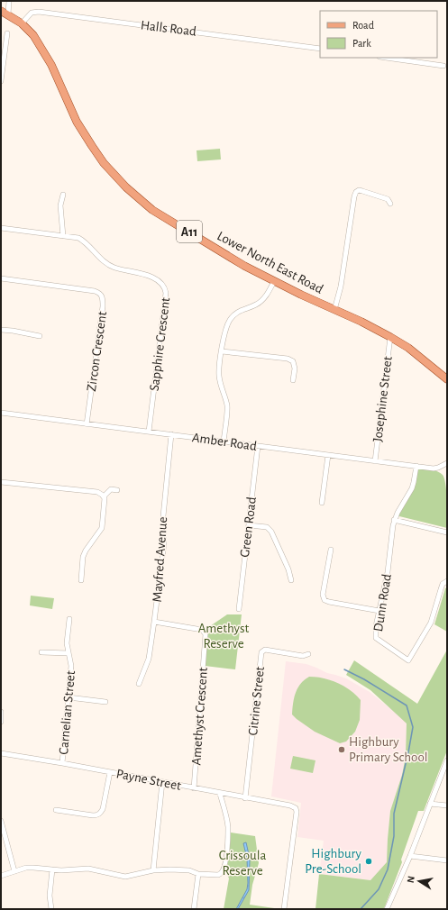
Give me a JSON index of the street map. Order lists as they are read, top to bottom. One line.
{"streets":{"main road":["A11","Lower North East Road"],"street":["Halls Road","Sapphire Crescent","Zircon Crescent","Josephine Street","Amber Road","Green Road","Mayfred Avenue","Dunn Road","Citrine Street","Carnelian Street","Amethyst Crescent","Payne Street"]},"crossings":[["Halls Road","Lower North East Road"],["Lower North East Road","Josephine Street"],["Sapphire Crescent","Amber Road"],["Zircon Crescent","Amber Road"],["Josephine Street","Amber Road"],["Amber Road","Green Road"],["Amber Road","Mayfred Avenue"],["Amber Road","Dunn Road"],["Mayfred Avenue","Amethyst Crescent"],["Citrine Street","Payne Street"],["Carnelian Street","Payne Street"],["Amethyst Crescent","Payne Street"]],"parks":["Amethyst Reserve","Crissoula Reserve"],"places":["Highbury Primary School","Highbury Pre-School"],"legend":["Road","Park"],"north":"left"}
